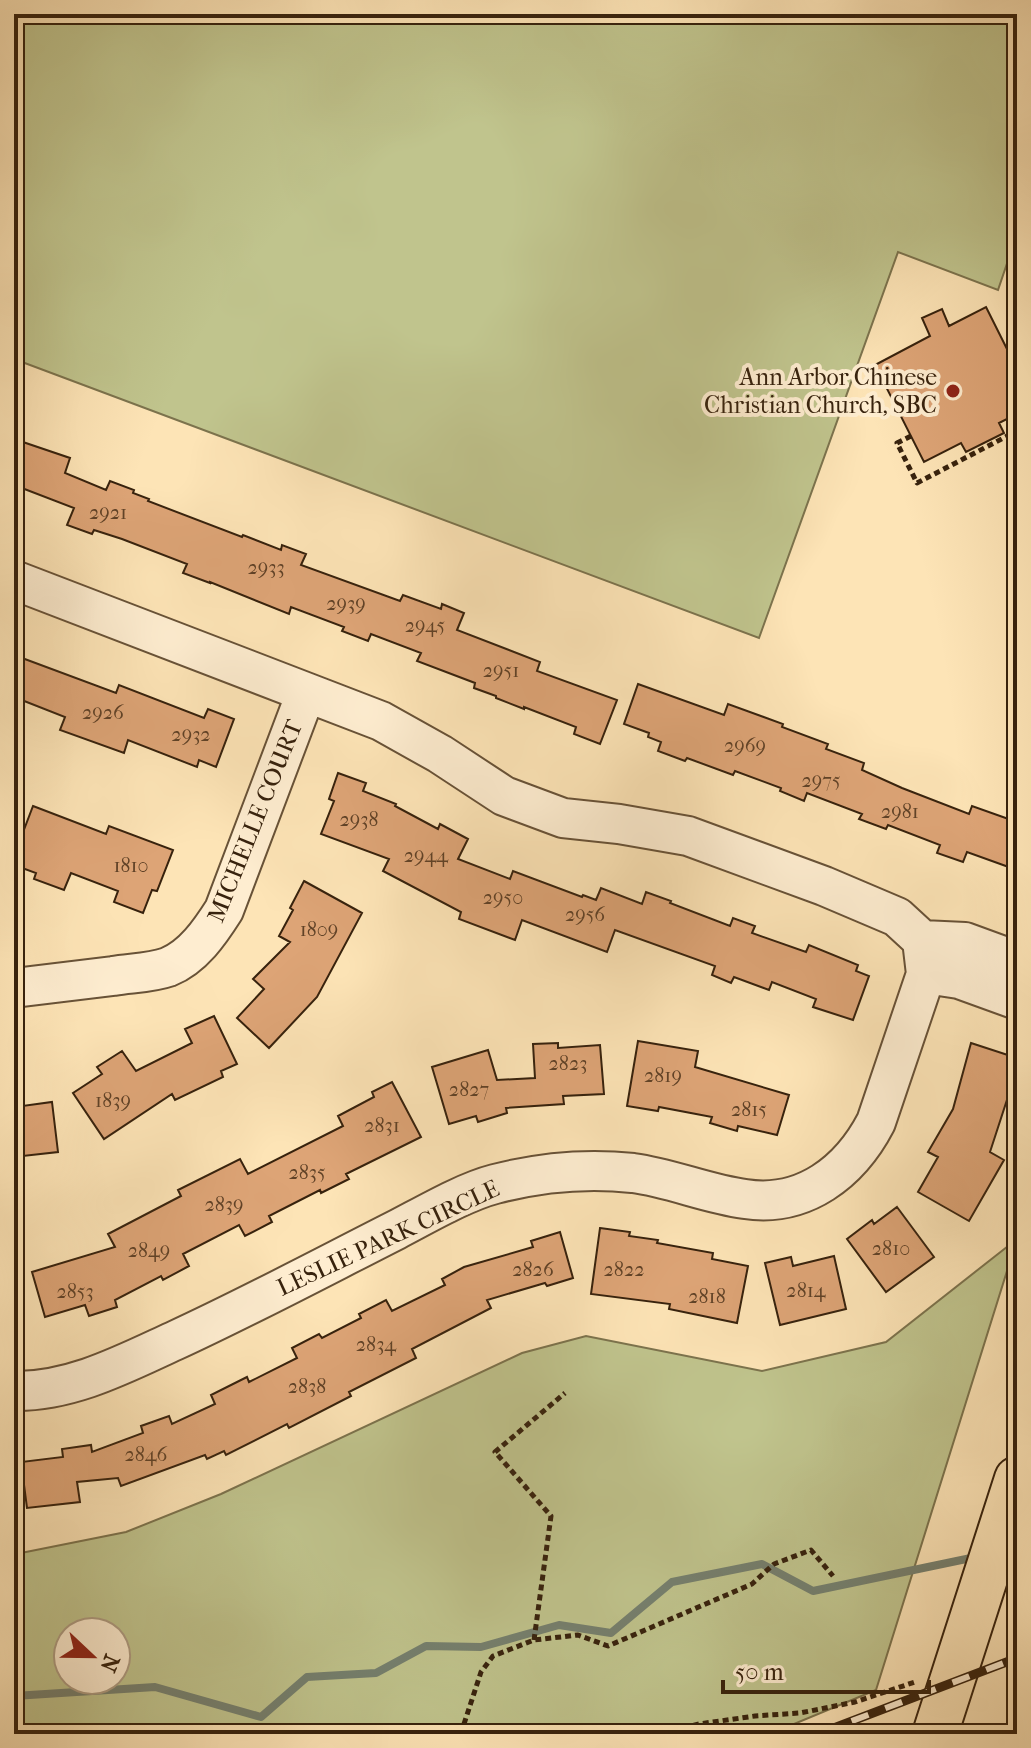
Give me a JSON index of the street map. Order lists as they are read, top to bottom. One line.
{"streets":{"street":["MICHELLE COURT","LESLIE PARK CIRCLE"]},"places":["Ann Arbor Chinese Christian Church, SBC"],"house_numbers":["2921","2933","2939","2945","2951","2926","2932","2969","2975","2981","2938","2944","1810","2950","2956","1809","2823","2819","2827","1839","2815","2831","2835","2839","2810","2849","2826","2822","2814","2853","2818","2834","2838","2846"],"scale_bar":"50 m","north":"right"}
